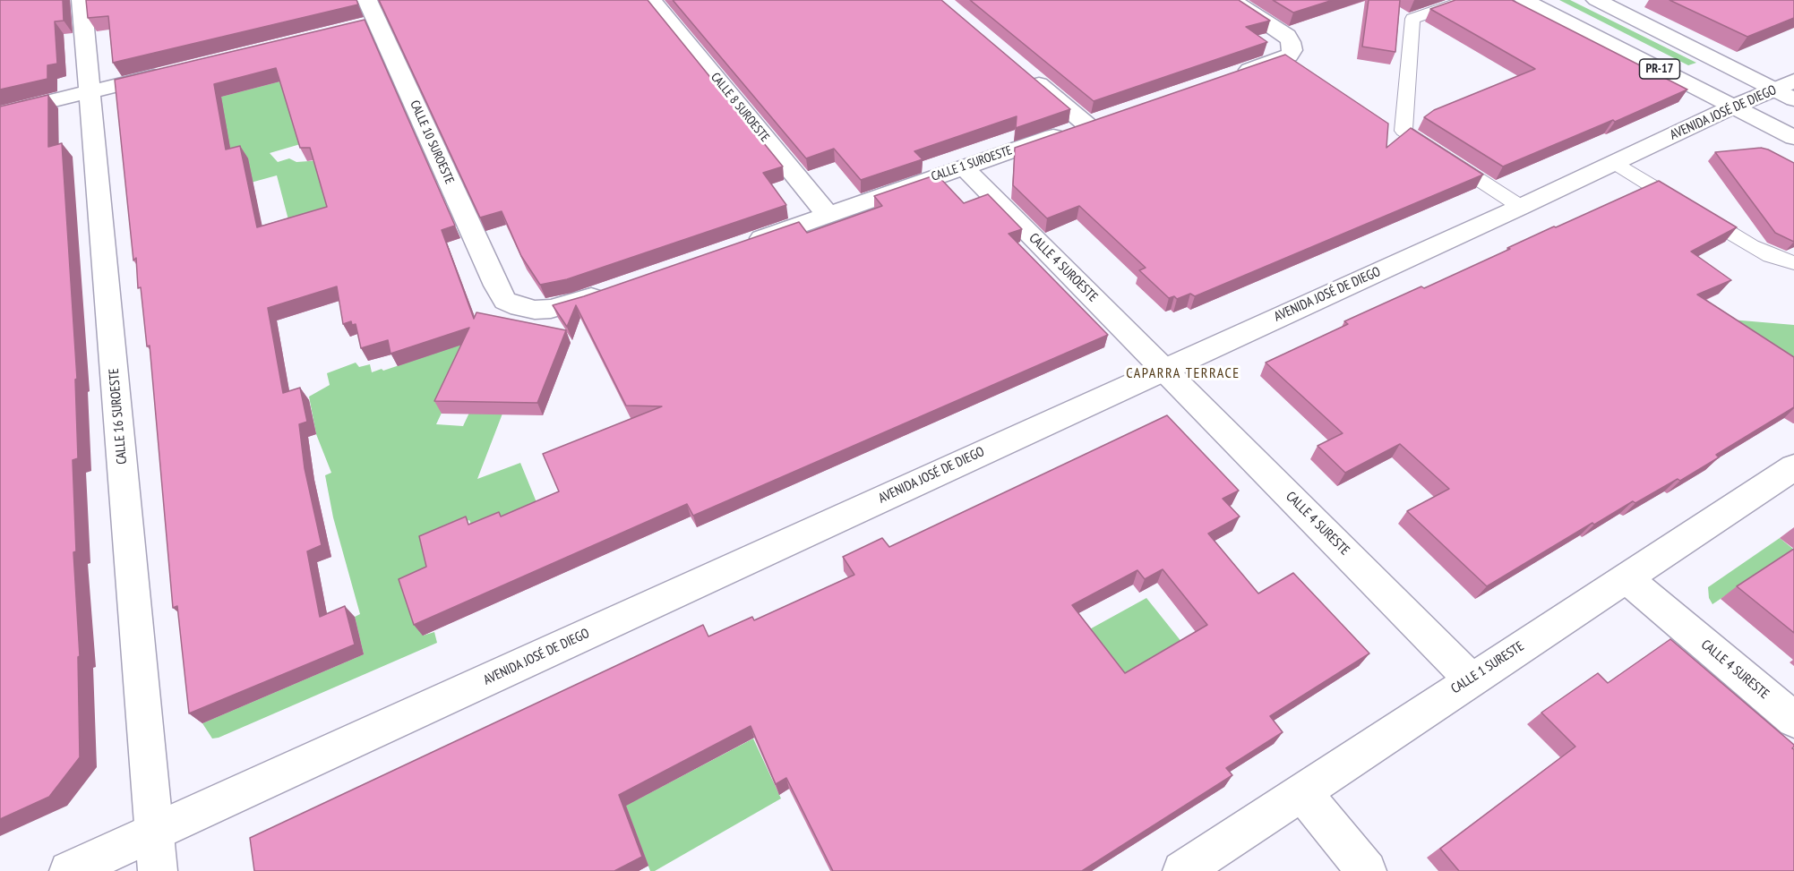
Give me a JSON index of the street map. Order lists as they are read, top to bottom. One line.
{"streets":{"street":["PR-17","CALLE 8 SUROESTE","AVENIDA JOSÉ DE DIEGO","CALLE 10 SUROESTE","CALLE 1 SUROESTE","CALLE 4 SUROESTE","CALLE 16 SUROESTE","CALLE 4 SURESTE","CALLE 1 SURESTE"]},"crossings":[["PR-17","AVENIDA JOSÉ DE DIEGO"],["CALLE 8 SUROESTE","CALLE 1 SUROESTE"],["AVENIDA JOSÉ DE DIEGO","CALLE 4 SUROESTE"],["AVENIDA JOSÉ DE DIEGO","CALLE 16 SUROESTE"],["AVENIDA JOSÉ DE DIEGO","CALLE 4 SURESTE"],["CALLE 1 SUROESTE","CALLE 4 SUROESTE"],["CALLE 4 SUROESTE","CALLE 4 SURESTE"],["CALLE 4 SURESTE","CALLE 1 SURESTE"]],"districts":["CAPARRA TERRACE"]}
